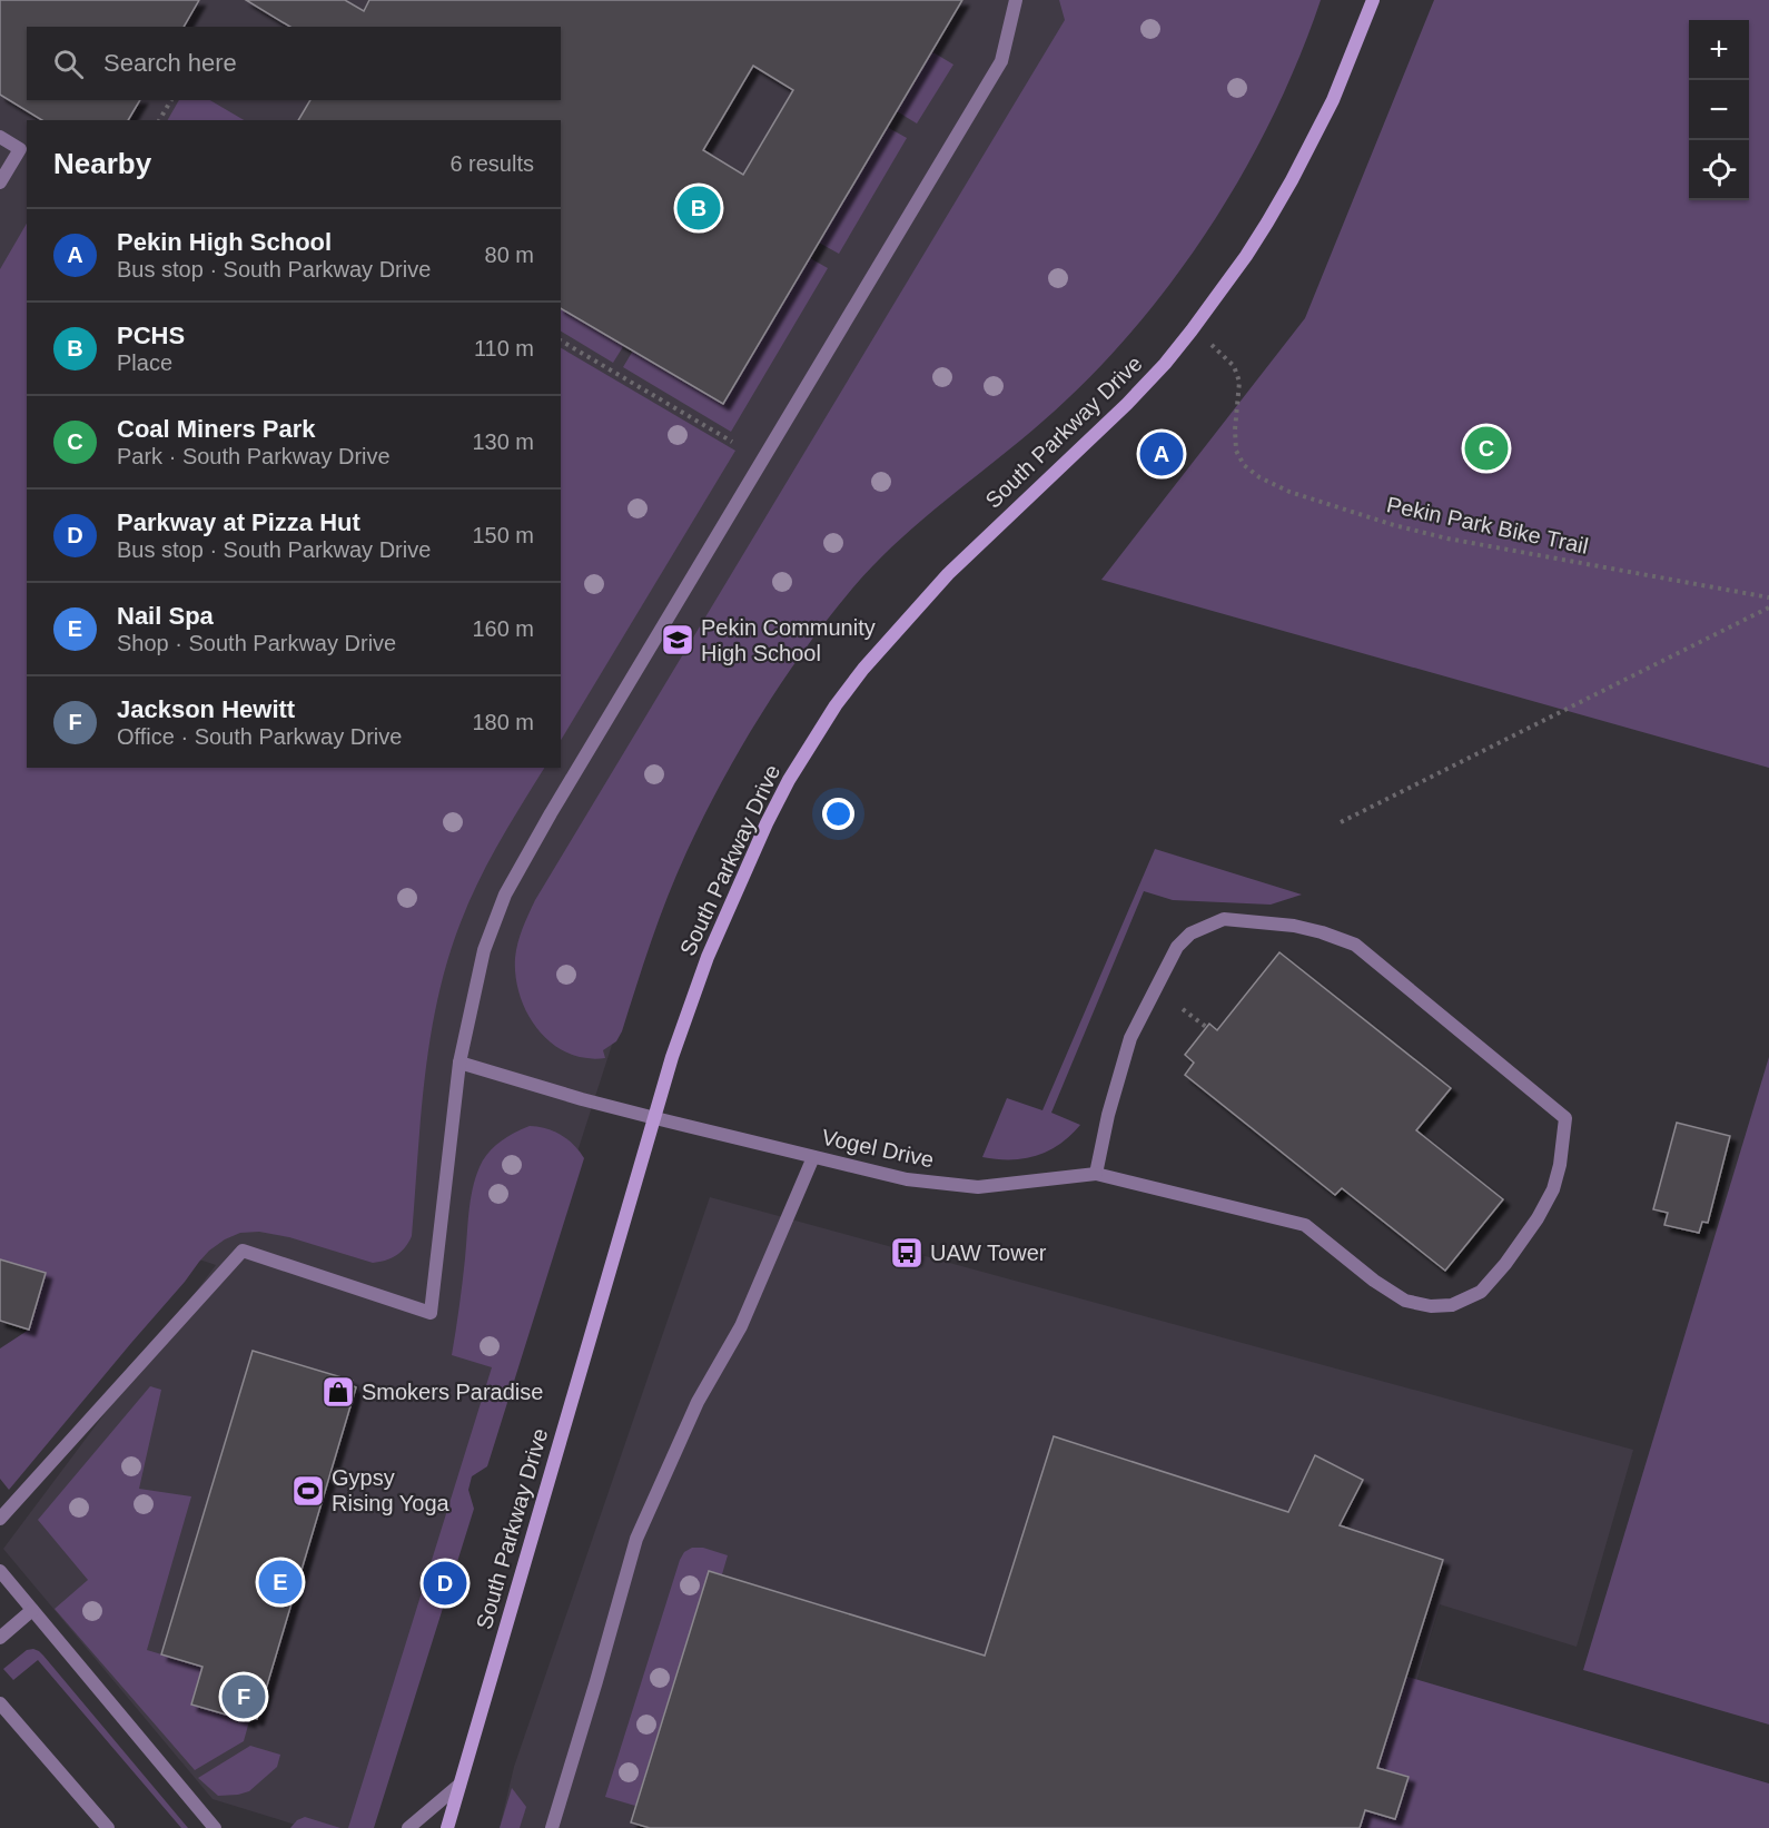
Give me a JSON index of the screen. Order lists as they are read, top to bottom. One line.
{"streets":{"main road":["South Parkway Drive"],"street":["Vogel Drive"],"path":["Pekin Park Bike Trail"]},"crossings":[["South Parkway Drive","Pekin Park Bike Trail"],["South Parkway Drive","Vogel Drive"]],"places":{"school or university":["Pekin Community High School"],"bus stop":["UAW Tower"],"shop":["Smokers Paradise"],"sports":["Gypsy Rising Yoga"]},"page":{"map_buttons":["+","−"],"search":"Search here","heading":["Nearby","6 results"],"pins":["B","C","A","E","D","F"],"list":[{"mark":"A","name":"Pekin High School","note":"Bus stop · South Parkway Drive","value":"80 m"},{"mark":"B","name":"PCHS","note":"Place","value":"110 m"},{"mark":"C","name":"Coal Miners Park","note":"Park · South Parkway Drive","value":"130 m"},{"mark":"D","name":"Parkway at Pizza Hut","note":"Bus stop · South Parkway Drive","value":"150 m"},{"mark":"E","name":"Nail Spa","note":"Shop · South Parkway Drive","value":"160 m"},{"mark":"F","name":"Jackson Hewitt","note":"Office · South Parkway Drive","value":"180 m"}]}}
